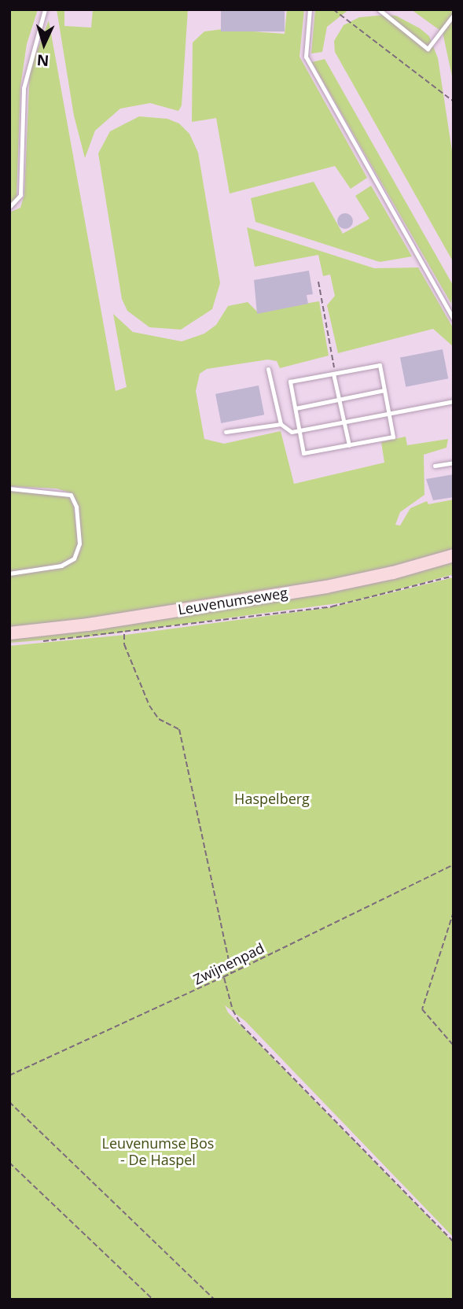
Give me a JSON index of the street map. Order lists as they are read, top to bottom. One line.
{"streets":{"main road":["Leuvenumseweg"],"path":["Zwijnenpad"]},"parks":["Haspelberg","Leuvenumse Bos - De Haspel"],"north":"bottom"}
